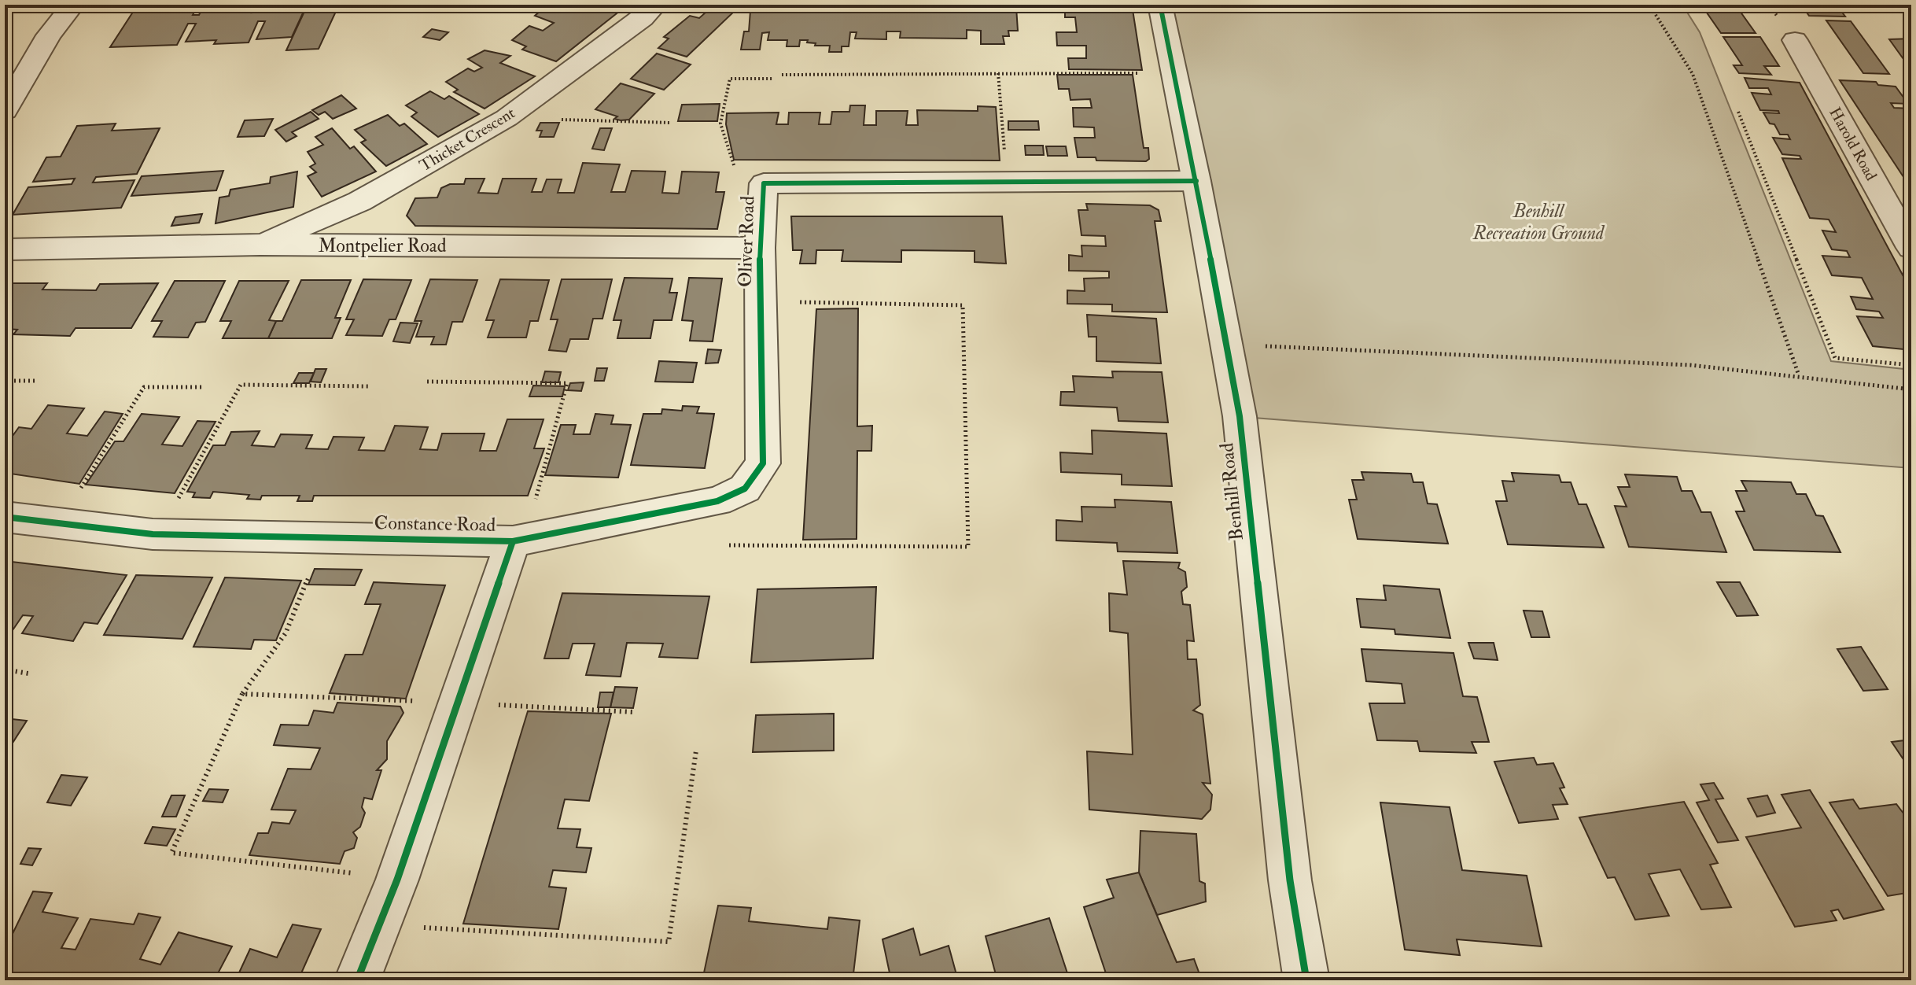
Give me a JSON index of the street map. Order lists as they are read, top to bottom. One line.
{"streets":{"street":["Thicket Crescent","Harold Road","Oliver Road","Montpelier Road","Benhill Road","Constance Road"]},"crossings":[["Thicket Crescent","Montpelier Road"],["Oliver Road","Montpelier Road"],["Oliver Road","Benhill Road"],["Oliver Road","Constance Road"]],"parks":["Benhill Recreation Ground"]}
